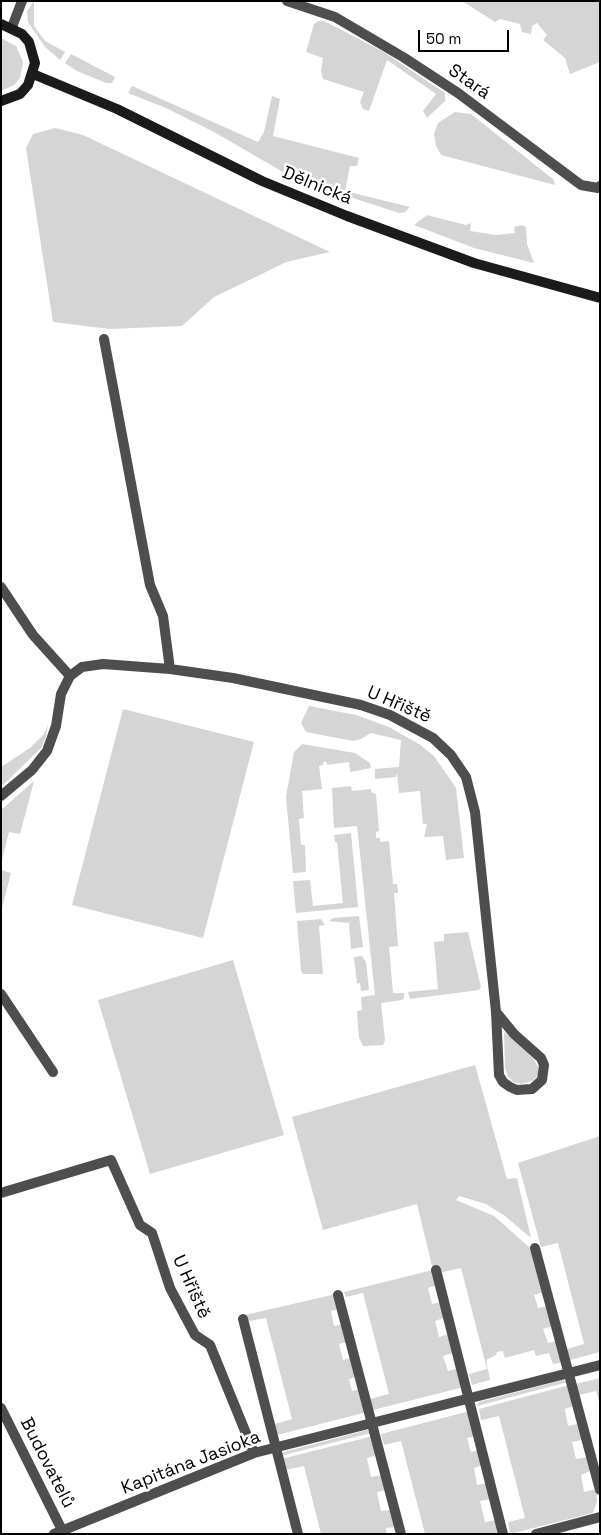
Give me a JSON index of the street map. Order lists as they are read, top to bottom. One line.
{"streets":{"main road":["Dělnická"],"street":["Stará","U Hřiště","Budovatelů","Kapitána Jasioka"]},"crossings":[["U Hřiště","Kapitána Jasioka"],["Budovatelů","Kapitána Jasioka"]],"scale_bar":"50 m"}
